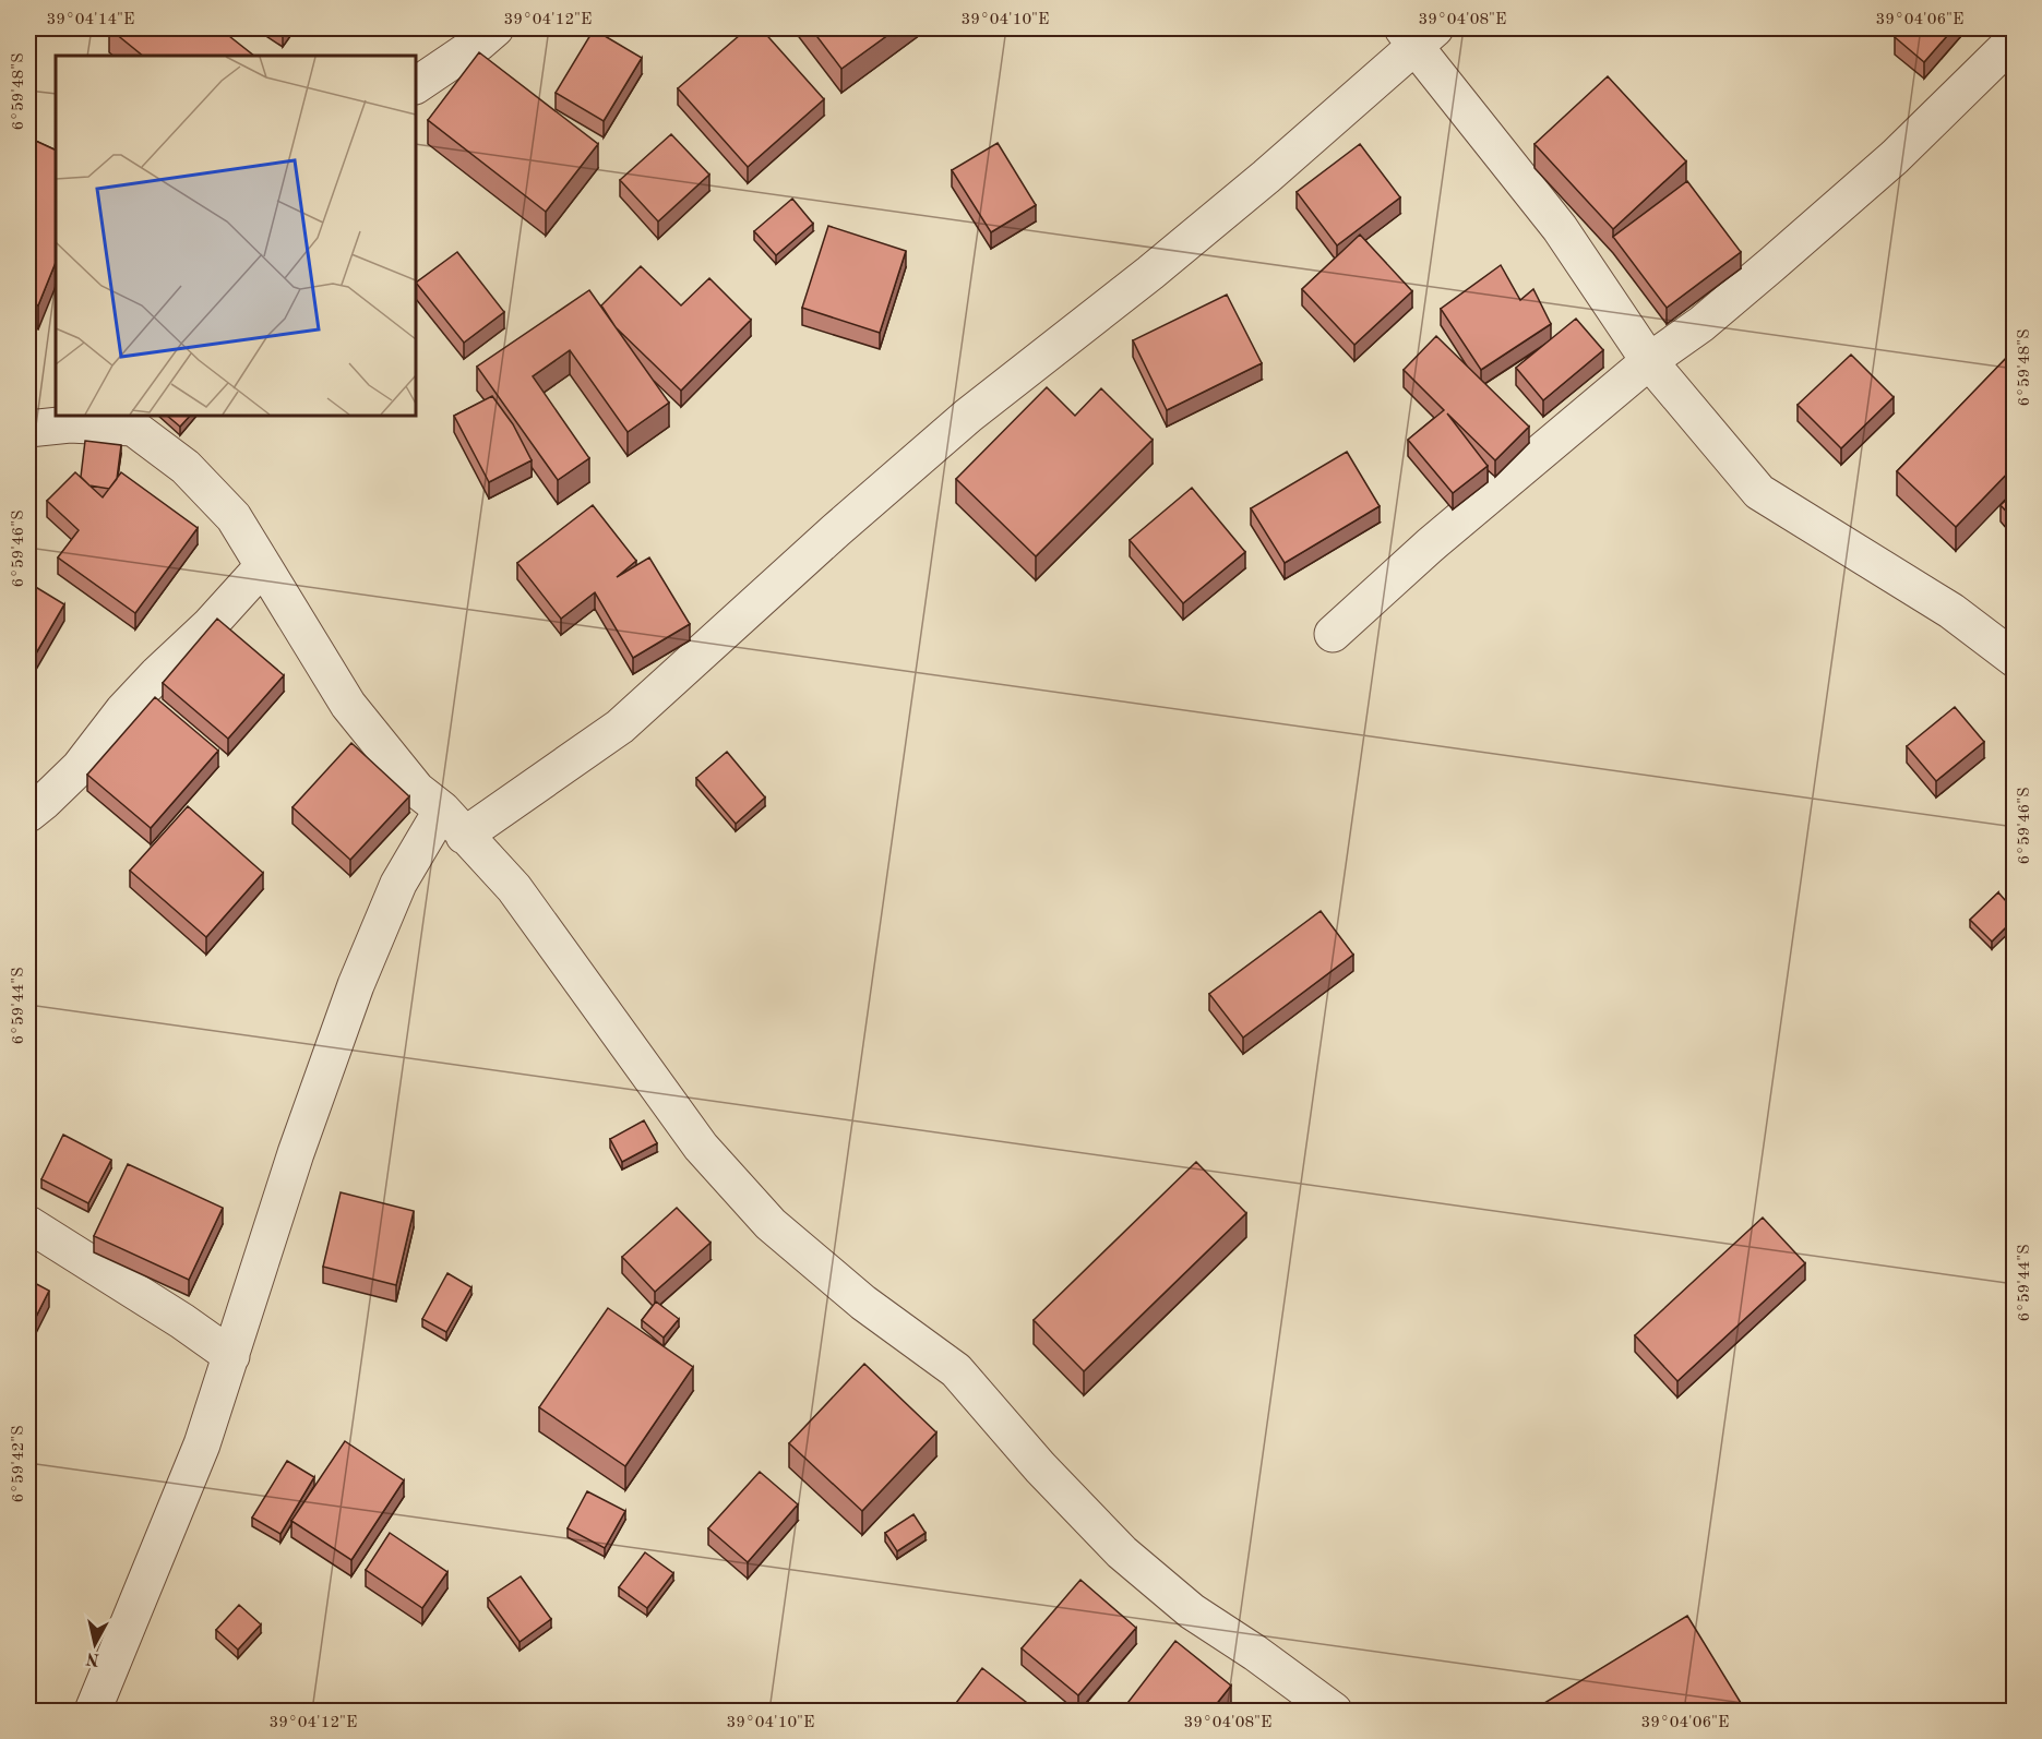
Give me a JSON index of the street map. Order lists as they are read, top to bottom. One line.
{"north":"bottom","coordinates":["39°04'14\"E","39°04'12\"E","39°04'10\"E","39°04'08\"E","39°04'06\"E","6°59'48\"S","6°59'46\"S","6°59'44\"S","6°59'42\"S"]}
